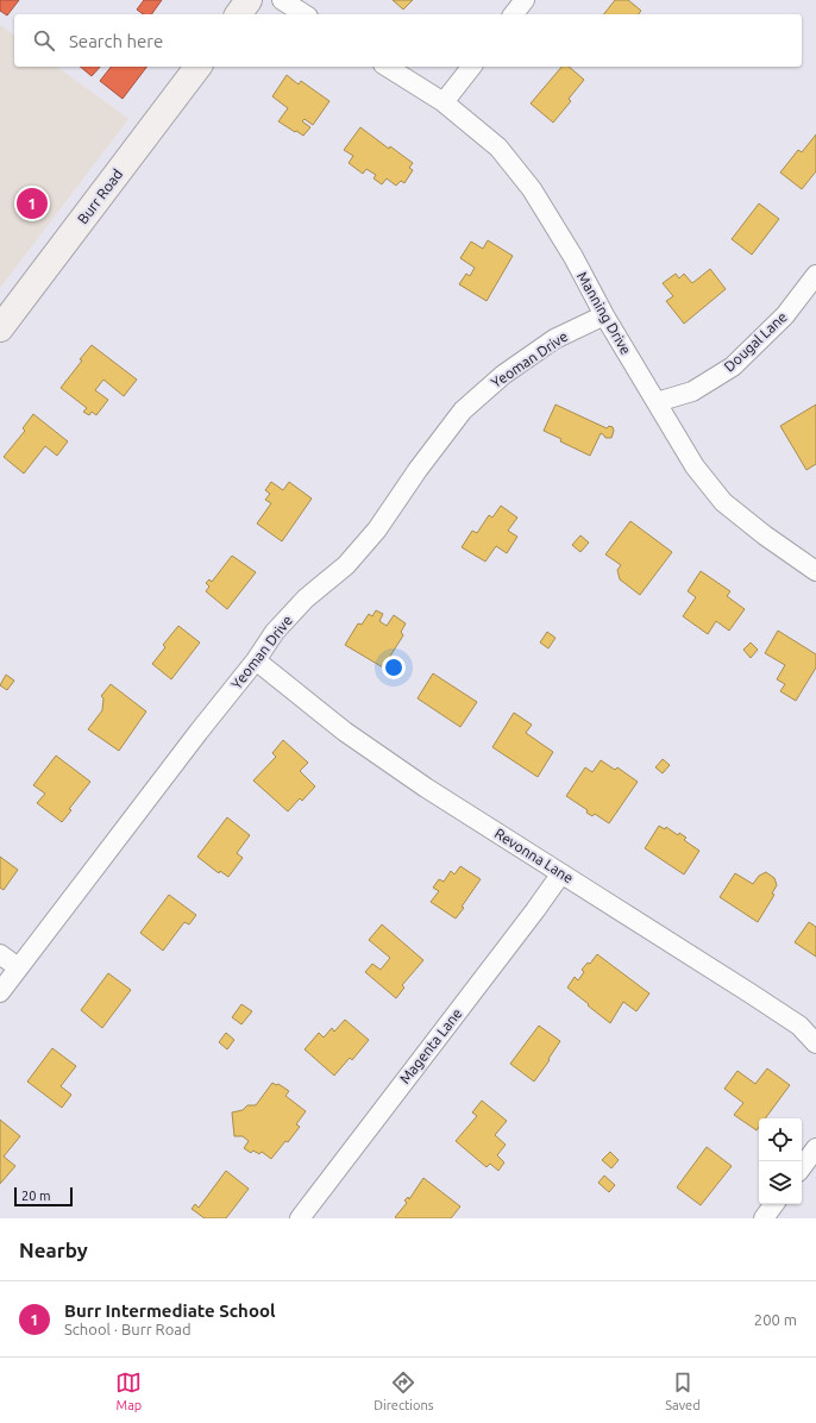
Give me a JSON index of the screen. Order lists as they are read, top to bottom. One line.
{"streets":{"street":["Burr Road","Manning Drive","Dougal Lane","Yeoman Drive","Revonna Lane","Magenta Lane"]},"crossings":[["Manning Drive","Dougal Lane"],["Manning Drive","Yeoman Drive"],["Yeoman Drive","Revonna Lane"],["Revonna Lane","Magenta Lane"]],"scale_bar":"20 m","page":{"search":"Search here","pins":"1","scale":"20 m","heading":"Nearby","list":[{"mark":"1","name":"Burr Intermediate School","note":"School · Burr Road","value":"200 m"}],"nav":["Map","Directions","Saved"]}}
